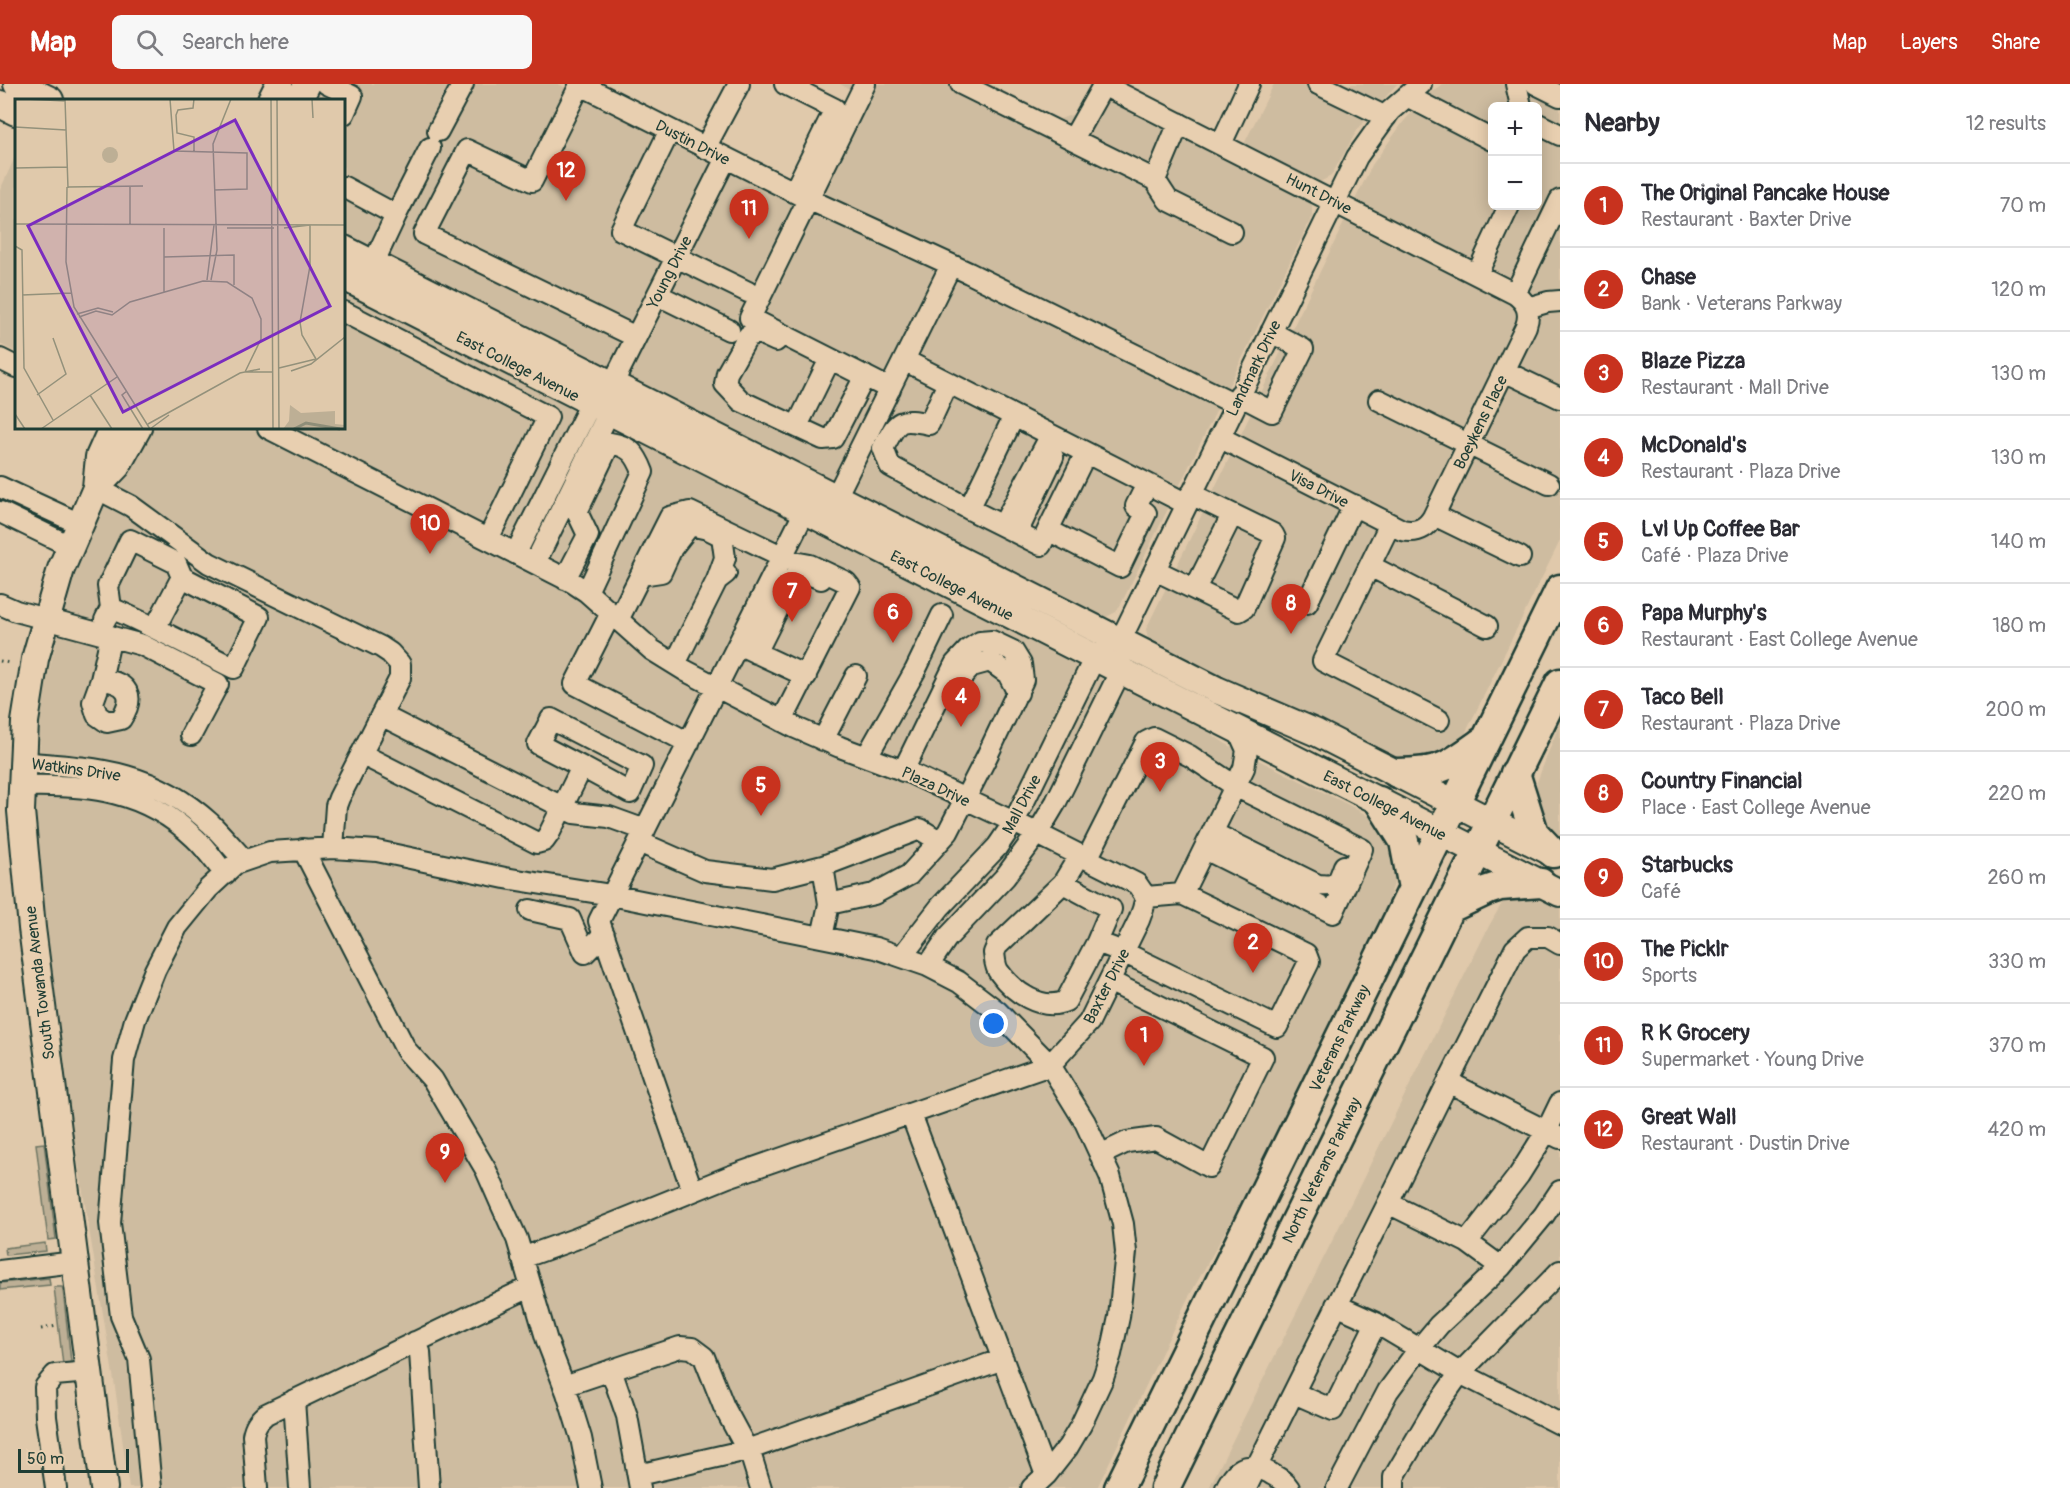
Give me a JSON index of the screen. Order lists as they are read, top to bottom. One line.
{"streets":{"highway":["Veterans Parkway","North Veterans Parkway"],"main road":["East College Avenue","South Towanda Avenue"],"street":["Dustin Drive","Hunt Drive","Young Drive","Landmark Drive","Boeykens Place","Visa Drive","Watkins Drive","Plaza Drive","Mall Drive","Baxter Drive"]},"crossings":[["Dustin Drive","Young Drive"],["Dustin Drive","Landmark Drive"],["Hunt Drive","Landmark Drive"],["Hunt Drive","Boeykens Place"],["Young Drive","East College Avenue"],["East College Avenue","Landmark Drive"],["East College Avenue","Mall Drive"],["East College Avenue","Veterans Parkway"],["East College Avenue","North Veterans Parkway"],["Landmark Drive","Visa Drive"],["Landmark Drive","Mall Drive"],["Boeykens Place","Visa Drive"],["Watkins Drive","South Towanda Avenue"],["Plaza Drive","Mall Drive"],["Plaza Drive","Baxter Drive"]],"scale_bar":"50 m","page":{"header":"Map","search":"Search here","nav":["Map","Layers","Share"],"heading":["Nearby","12 results"],"map_buttons":["+","−"],"pins":["12","11","10","7","8","6","4","3","5","2","1","9"],"list":[{"mark":"1","name":"The Original Pancake House","note":"Restaurant · Baxter Drive","value":"70 m"},{"mark":"2","name":"Chase","note":"Bank · Veterans Parkway","value":"120 m"},{"mark":"3","name":"Blaze Pizza","note":"Restaurant · Mall Drive","value":"130 m"},{"mark":"4","name":"McDonald's","note":"Restaurant · Plaza Drive","value":"130 m"},{"mark":"5","name":"Lvl Up Coffee Bar","note":"Café · Plaza Drive","value":"140 m"},{"mark":"6","name":"Papa Murphy's","note":"Restaurant · East College Avenue","value":"180 m"},{"mark":"7","name":"Taco Bell","note":"Restaurant · Plaza Drive","value":"200 m"},{"mark":"8","name":"Country Financial","note":"Place · East College Avenue","value":"220 m"},{"mark":"9","name":"Starbucks","note":"Café","value":"260 m"},{"mark":"10","name":"The Picklr","note":"Sports","value":"330 m"},{"mark":"11","name":"R K Grocery","note":"Supermarket · Young Drive","value":"370 m"},{"mark":"12","name":"Great Wall","note":"Restaurant · Dustin Drive","value":"420 m"}],"scale":"50 m"}}
